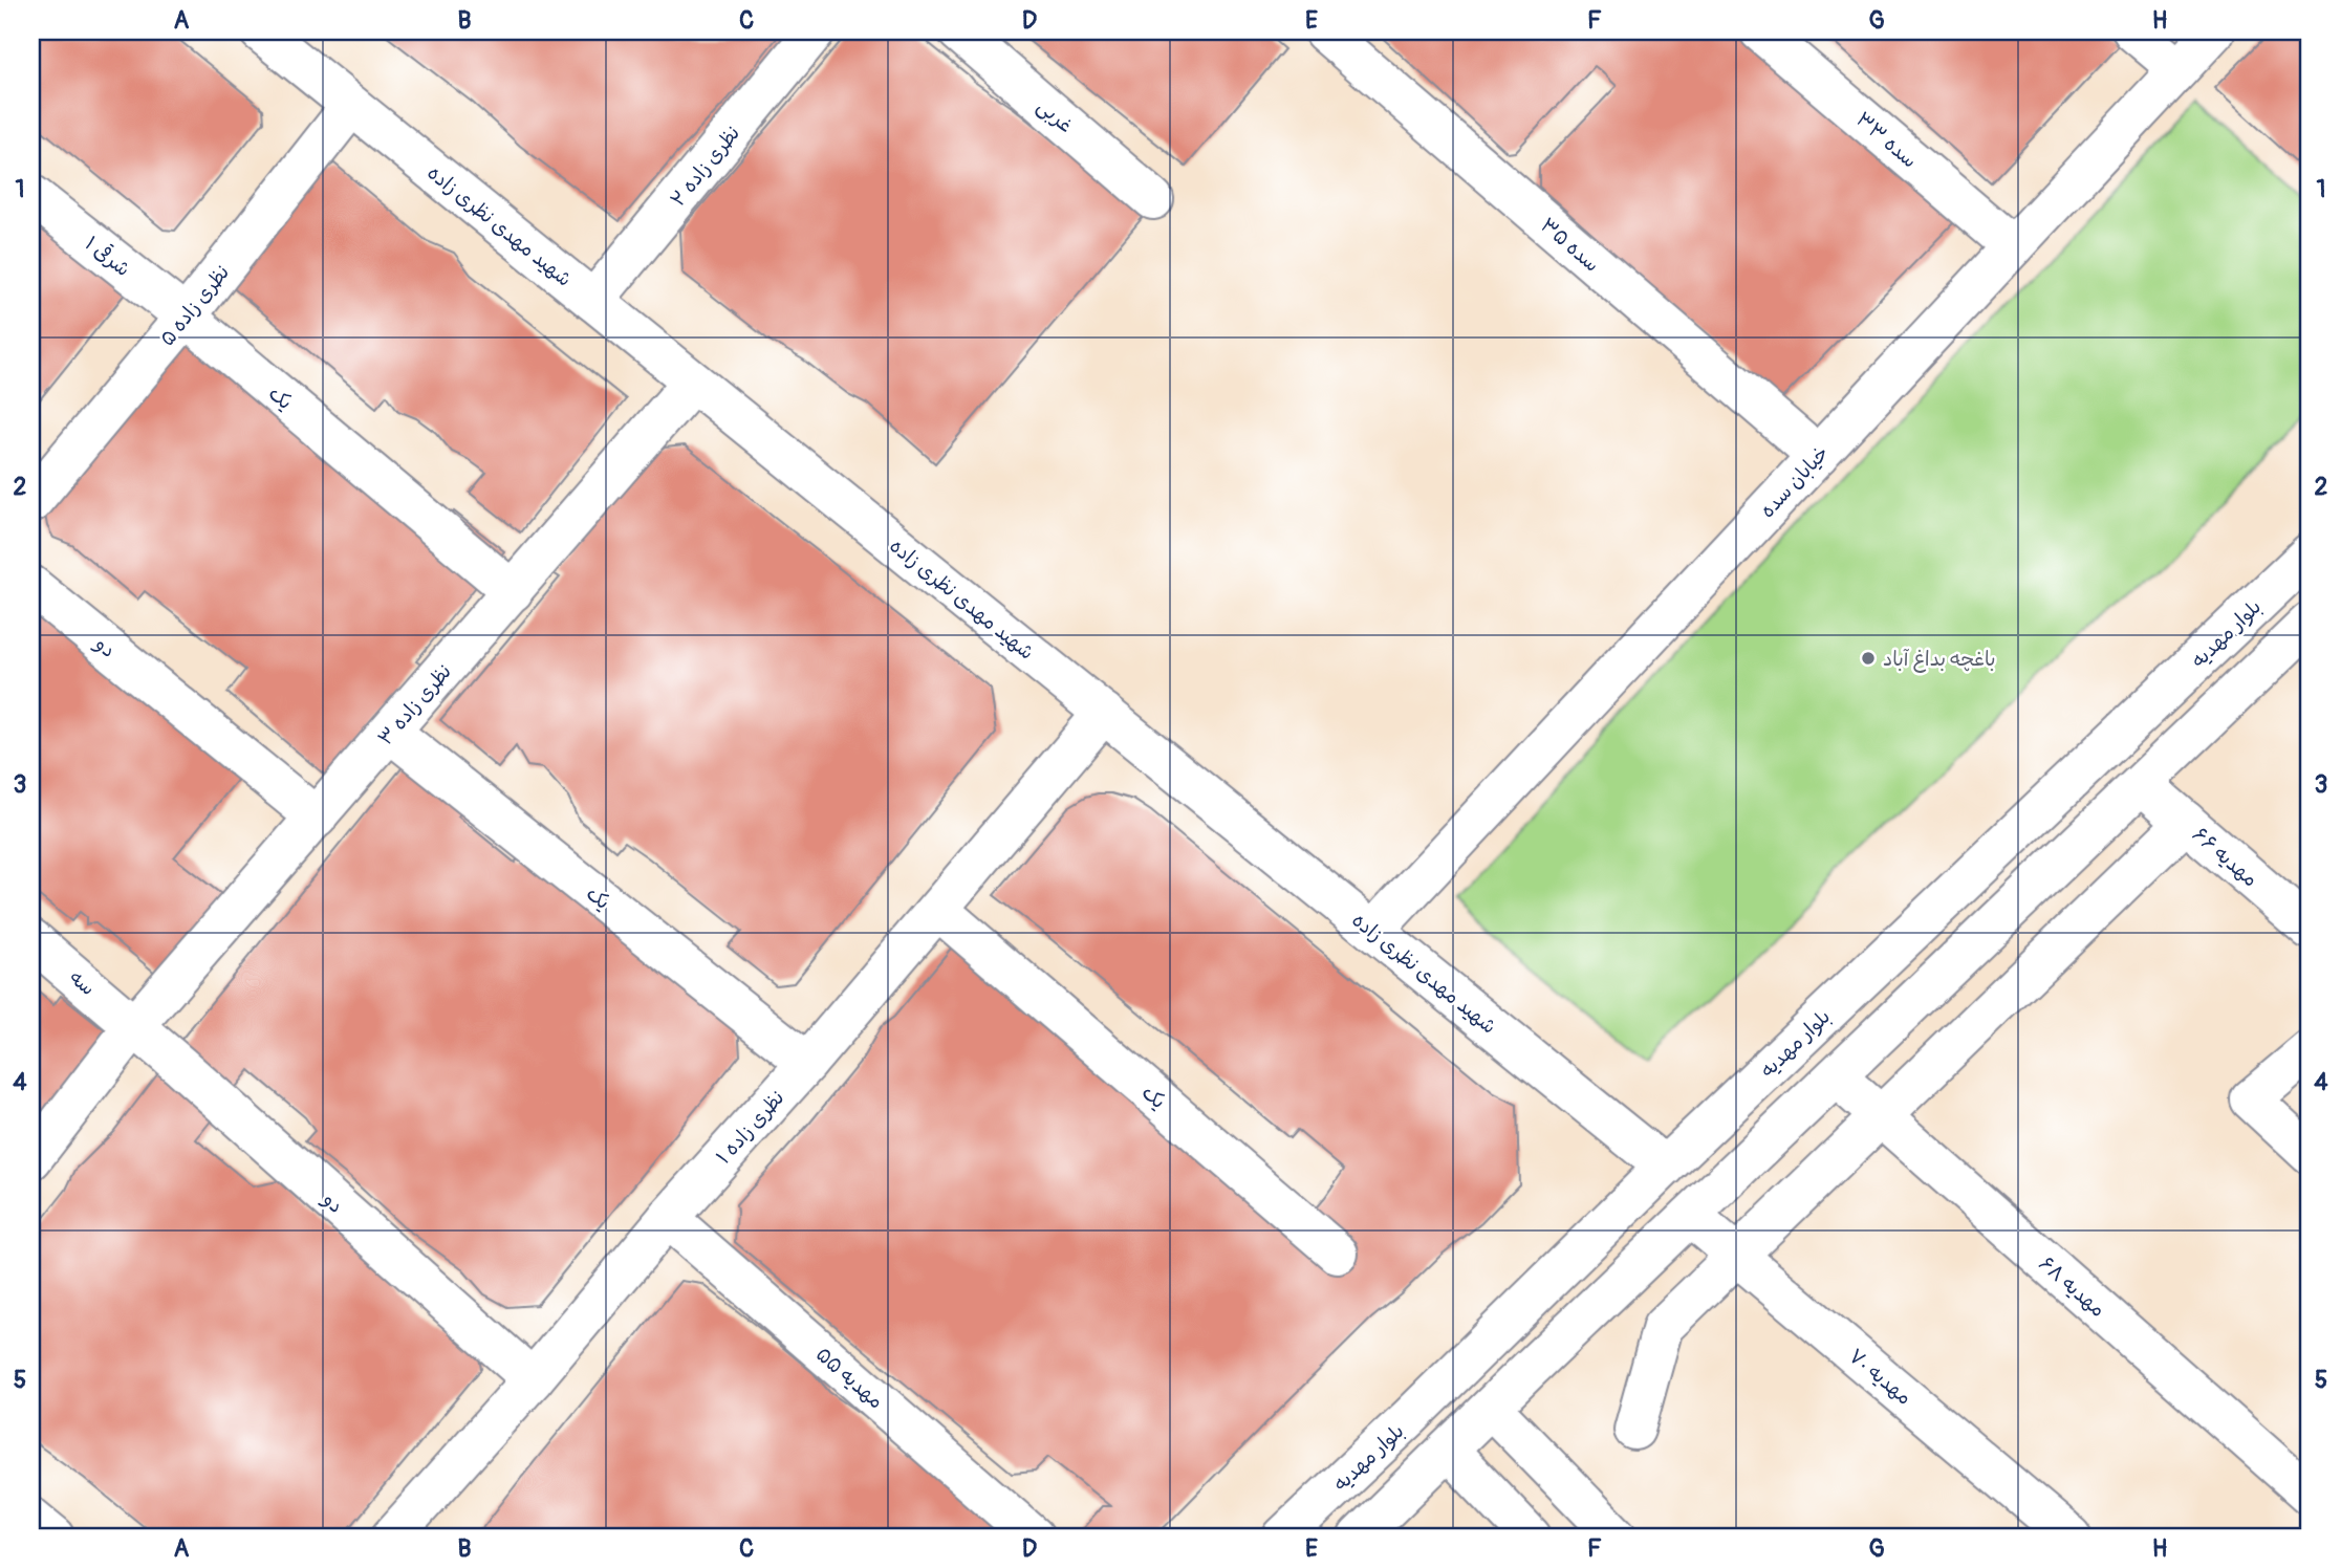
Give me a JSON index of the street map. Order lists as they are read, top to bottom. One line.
{"streets":{"street":["غربی","سده ۳۳","نظری زاده ۲","شهید مهدی نظری زاده","سده ۳۵","۱ شرقی","نظری زاده ۵","یک","خیابان سده","بلوار مهدیه","دو","نظری زاده ۳","مهدیه ۶۶","سه","نظری زاده ۱","مهدیه ۶۸","مهدیه ۷۰","مهدیه ۵۵"]},"crossings":[["سده ۳۳","خیابان سده"],["نظری زاده ۲","شهید مهدی نظری زاده"],["شهید مهدی نظری زاده","نظری زاده ۵"],["شهید مهدی نظری زاده","خیابان سده"],["شهید مهدی نظری زاده","بلوار مهدیه"],["شهید مهدی نظری زاده","نظری زاده ۳"],["شهید مهدی نظری زاده","نظری زاده ۱"],["سده ۳۵","خیابان سده"],["۱ شرقی","نظری زاده ۵"],["۱ شرقی","یک"],["نظری زاده ۵","یک"],["یک","نظری زاده ۳"],["یک","نظری زاده ۱"],["دو","نظری زاده ۳"],["دو","سه"],["دو","نظری زاده ۱"],["نظری زاده ۳","سه"],["نظری زاده ۱","مهدیه ۵۵"]],"places":["باغچه بداغ آباد"],"grid":{"columns":["A","B","C","D","E","F","G","H"],"rows":["1","2","3","4","5"]}}
